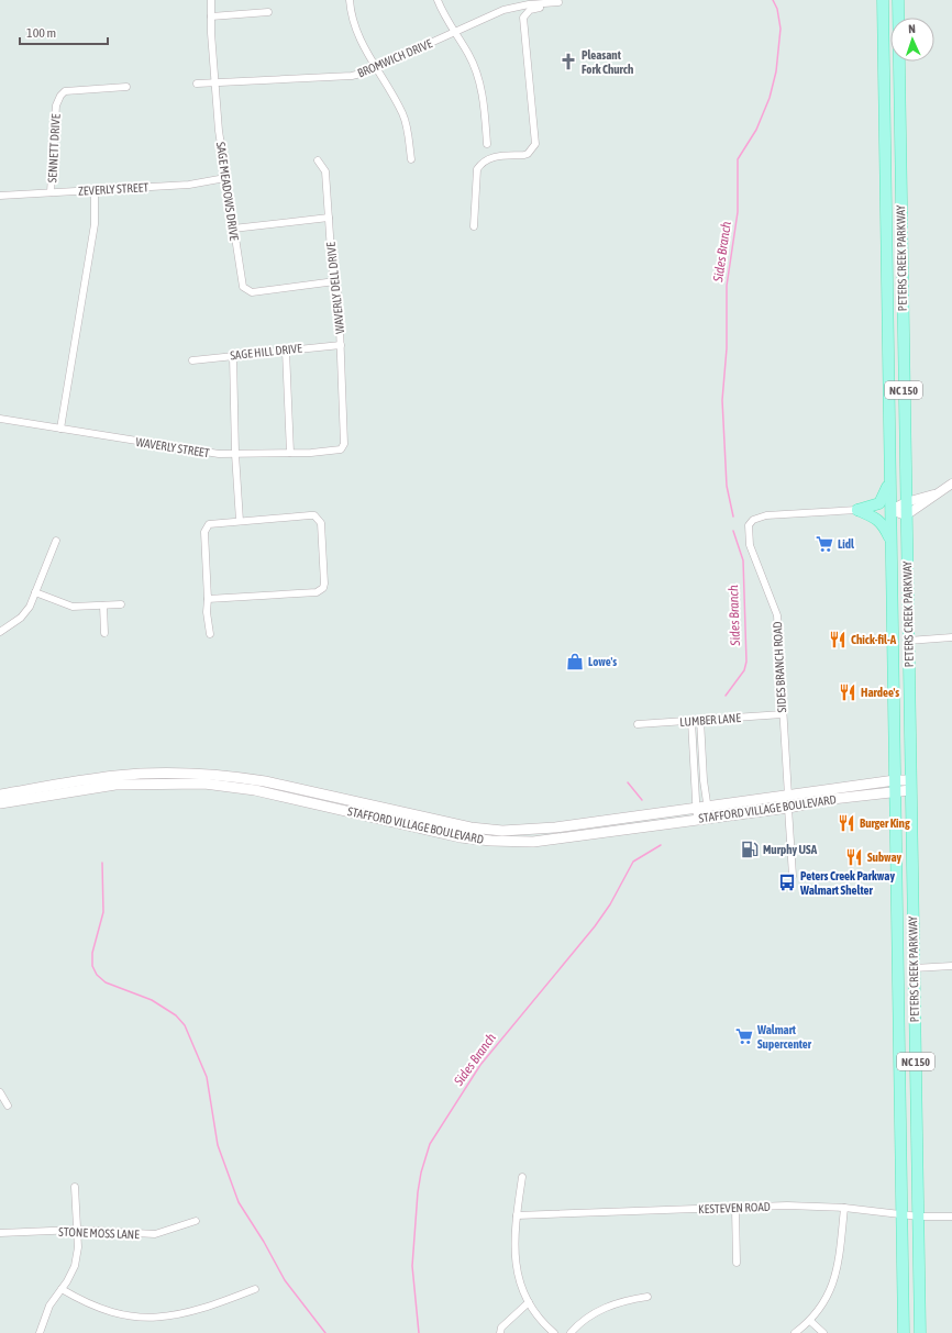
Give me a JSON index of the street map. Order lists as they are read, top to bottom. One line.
{"streets":{"main road":["PETERS CREEK PARKWAY","NC 150","STAFFORD VILLAGE BOULEVARD"],"street":["BROMWICH DRIVE","SENNETT DRIVE","ZEVERLY STREET","SAGE MEADOWS DRIVE","WAVERLY DELL DRIVE","SAGE HILL DRIVE","WAVERLY STREET","SIDES BRANCH ROAD","LUMBER LANE","KESTEVEN ROAD","STONE MOSS LANE"]},"crossings":[["BROMWICH DRIVE","SAGE MEADOWS DRIVE"],["SENNETT DRIVE","ZEVERLY STREET"],["ZEVERLY STREET","SAGE MEADOWS DRIVE"],["SAGE MEADOWS DRIVE","WAVERLY DELL DRIVE"],["PETERS CREEK PARKWAY","STAFFORD VILLAGE BOULEVARD"],["PETERS CREEK PARKWAY","KESTEVEN ROAD"],["WAVERLY DELL DRIVE","SAGE HILL DRIVE"],["WAVERLY DELL DRIVE","WAVERLY STREET"],["SIDES BRANCH ROAD","LUMBER LANE"],["SIDES BRANCH ROAD","STAFFORD VILLAGE BOULEVARD"]],"water":["Sides Branch"],"places":{"church":["Pleasant Fork Church"],"supermarket":["Lidl","Walmart Supercenter"],"restaurant":["Chick-fil-A","Hardee's","Burger King","Subway"],"shop":["Lowe's"],"fuel station":["Murphy USA"],"bus stop":["Peters Creek Parkway Walmart Shelter"]},"scale_bar":"100 m","north":"top"}
